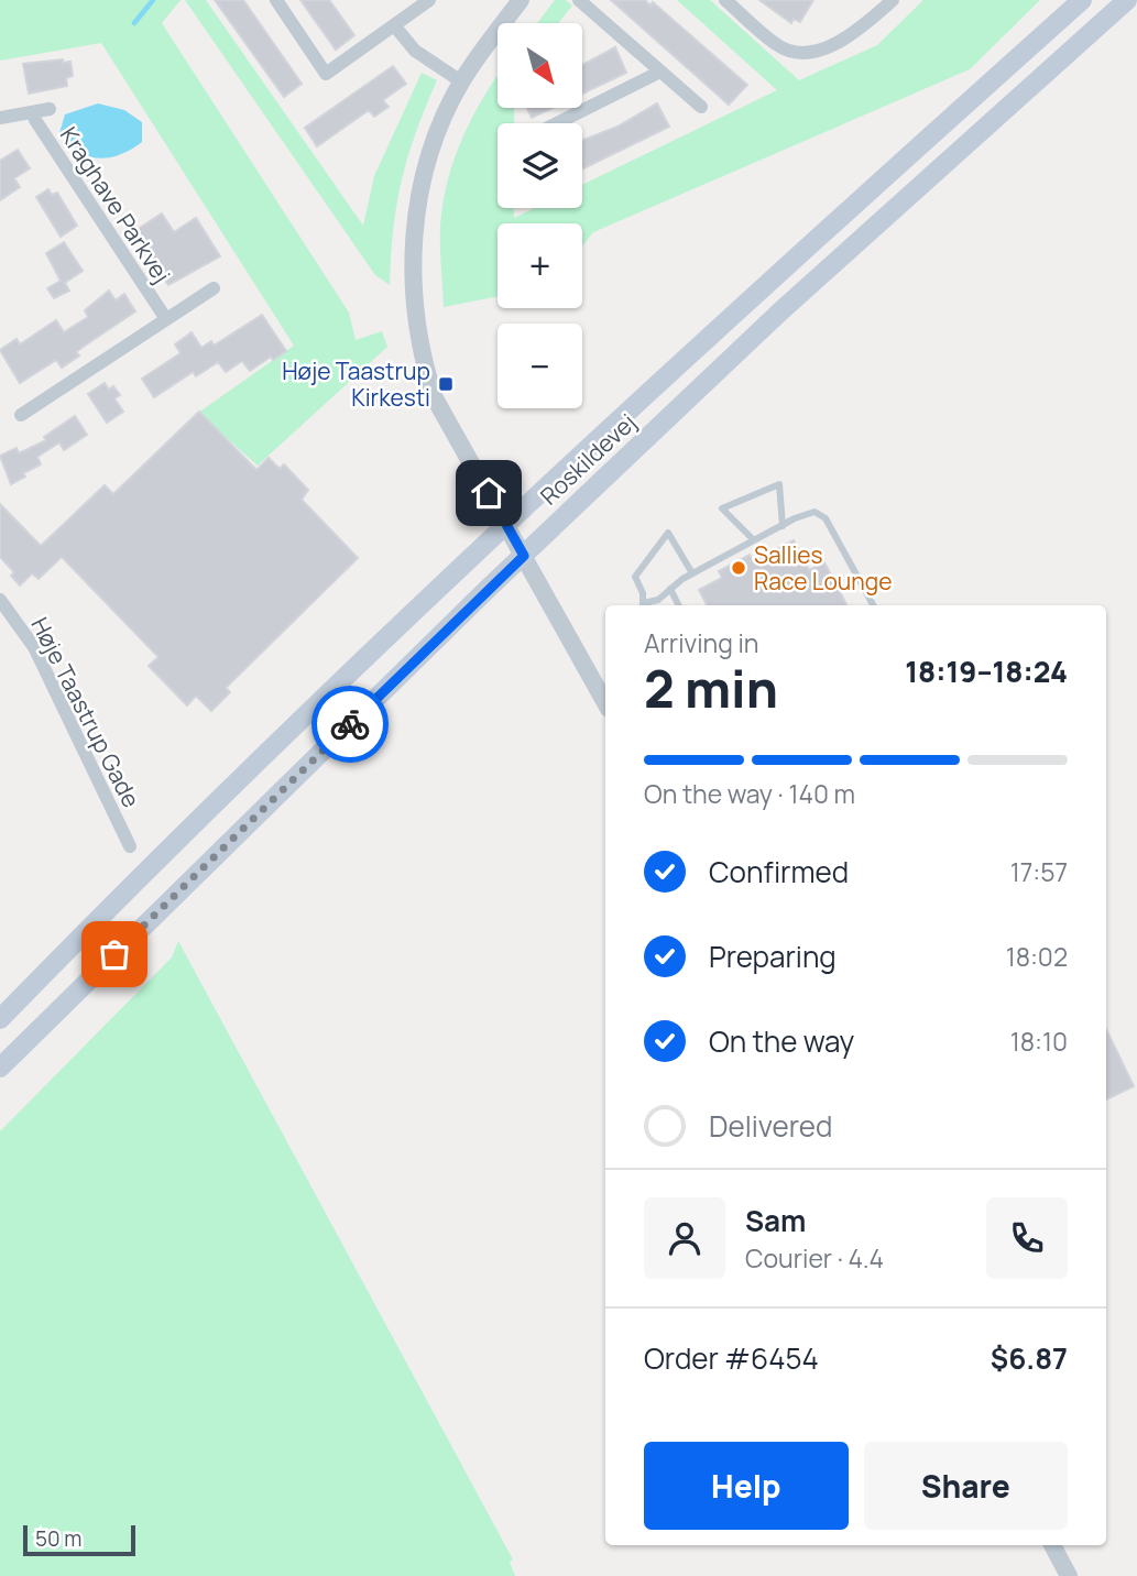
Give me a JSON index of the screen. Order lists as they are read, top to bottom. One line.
{"streets":{"main road":["Roskildevej"],"street":["Kraghave Parkvej","Høje Taastrup Gade"]},"places":{"transit":["Høje Taastrup Kirkesti"],"other":["Sallies Race Lounge"]},"scale_bar":"50 m","north":"bottom right","page":{"map_buttons":["+","−"],"heading":["2 min","Arriving in","18:19–18:24"],"panel":["Sam","Courier · 4.4","Order #6454","$6.87"],"bar":"On the way · 140 m","list":[["Confirmed","17:57"],["Preparing","18:02"],["On the way","18:10"],"Delivered"],"buttons":["Help","Share"],"scale":"50 m"}}
